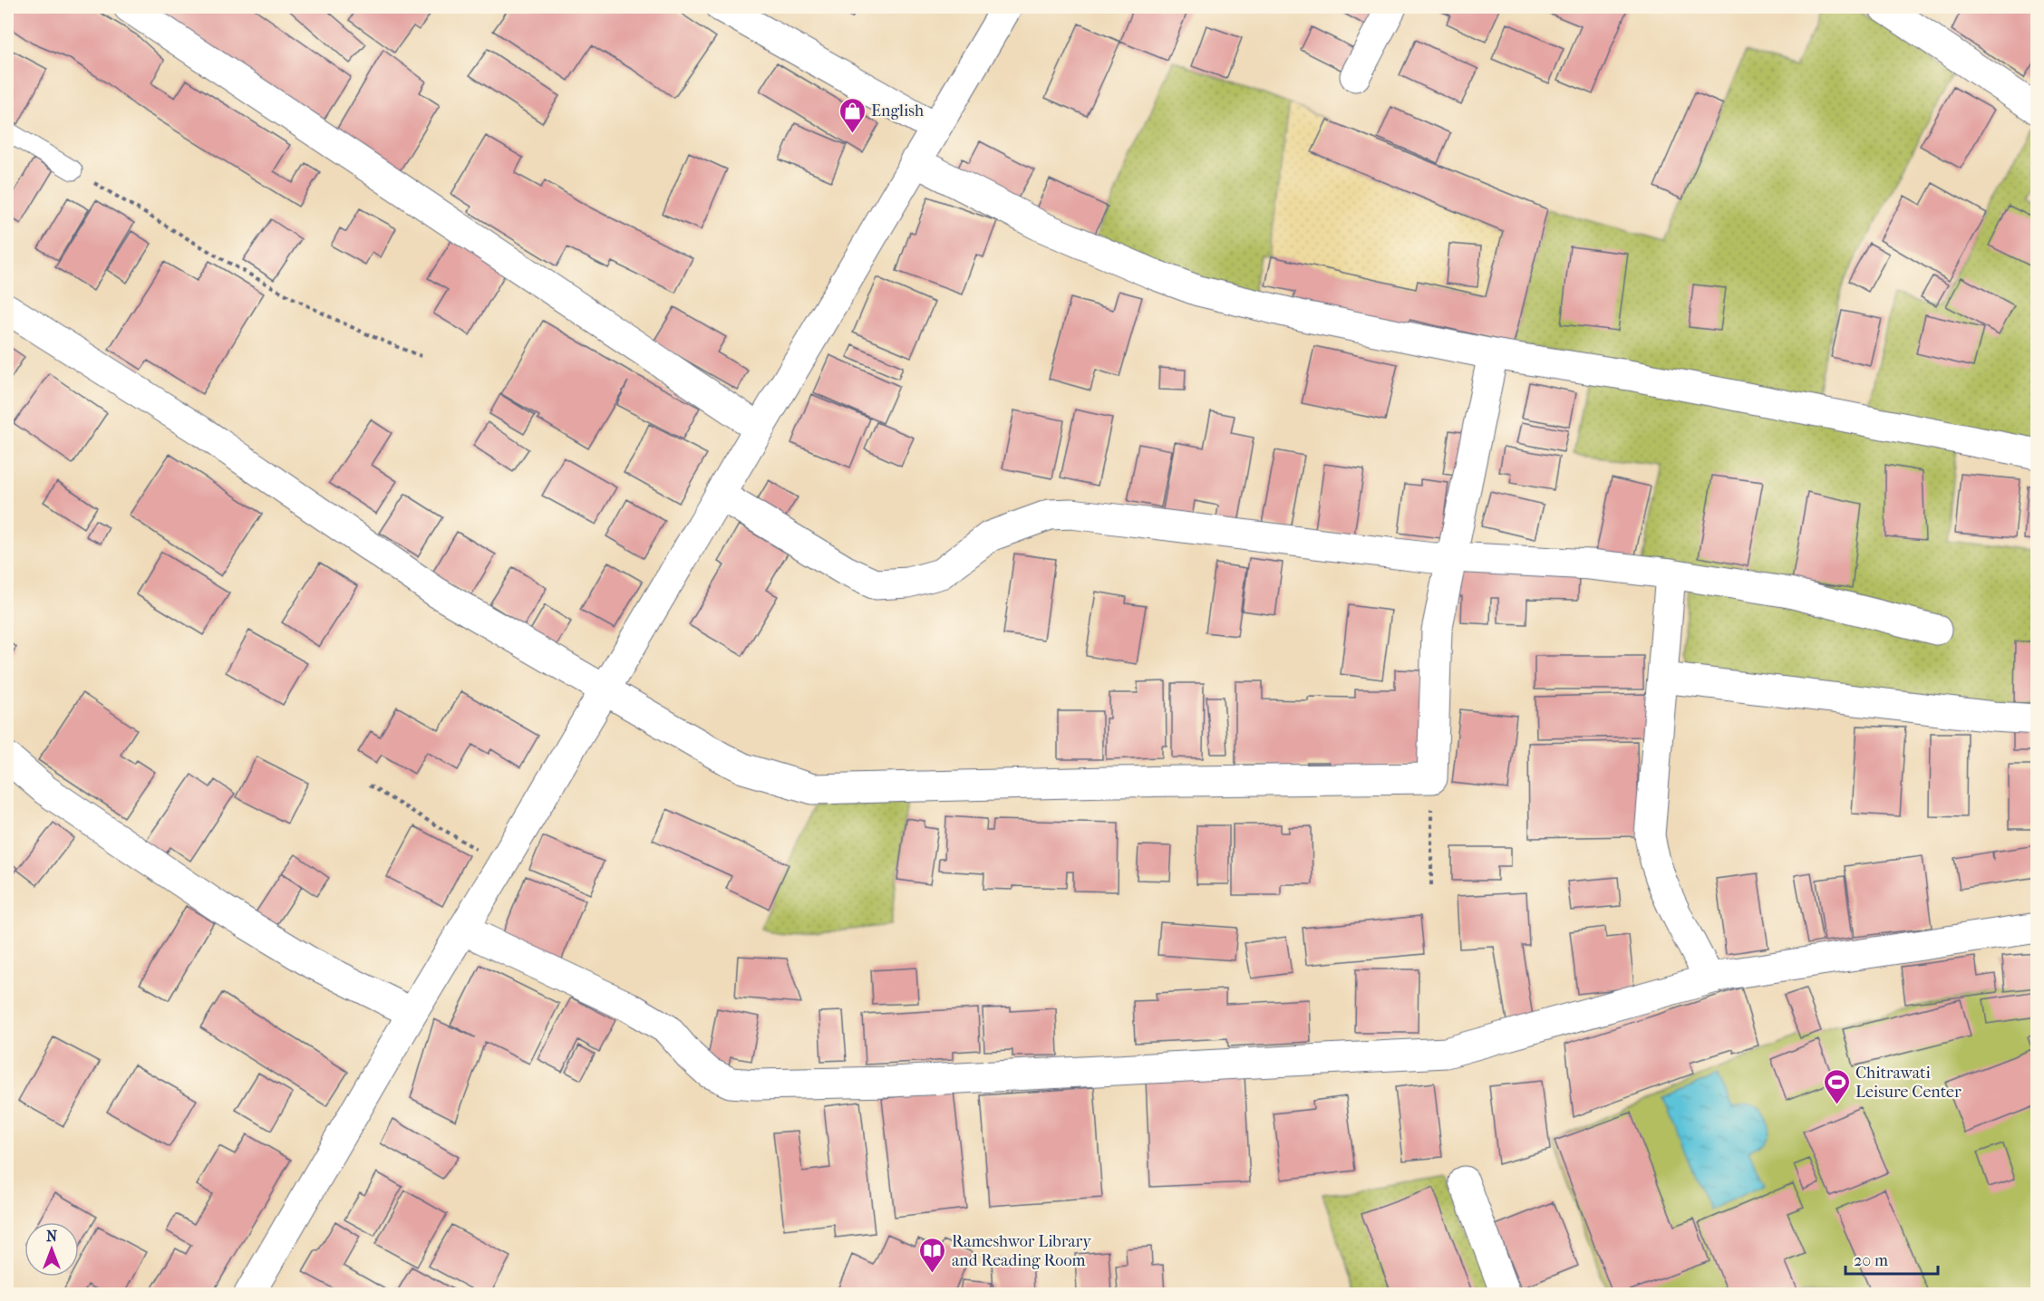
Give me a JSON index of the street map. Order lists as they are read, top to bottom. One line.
{"places":{"shop":["English"],"sports":["Chitrawati Leisure Center"],"library":["Rameshwor Library and Reading Room"]},"scale_bar":"20 m","north":"top"}
